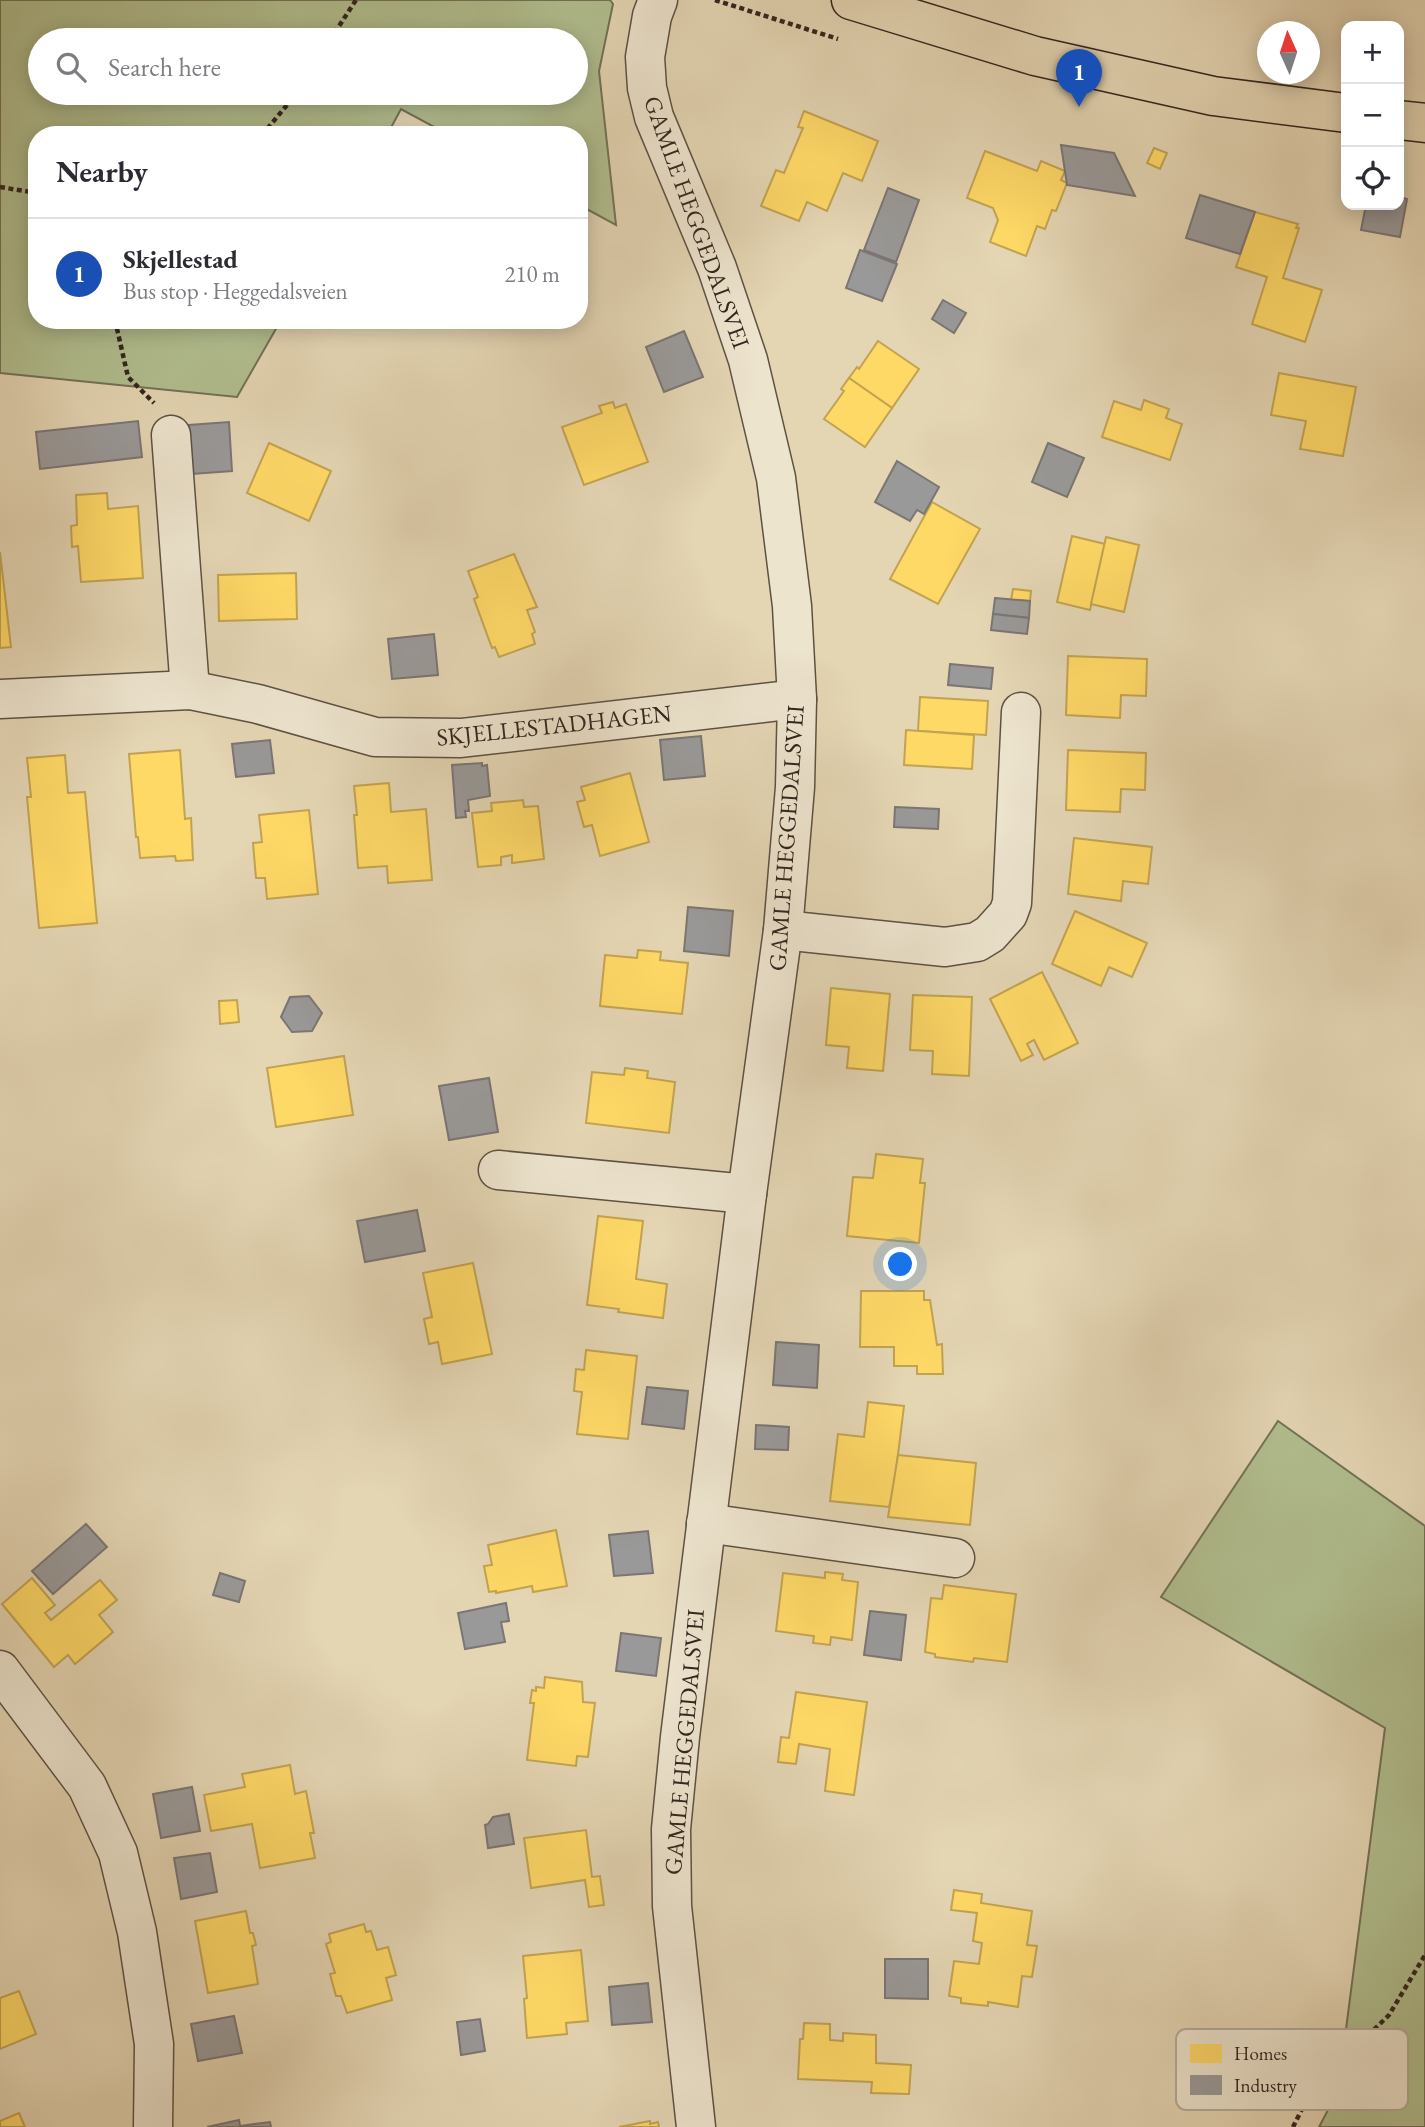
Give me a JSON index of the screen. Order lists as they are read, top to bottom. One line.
{"streets":{"street":["GAMLE HEGGEDALSVEI","SKJELLESTADHAGEN"]},"crossings":[["GAMLE HEGGEDALSVEI","SKJELLESTADHAGEN"]],"legend":["Homes","Industry"],"north":"top","page":{"map_buttons":["+","−"],"search":"Search here","pins":"1","heading":"Nearby","list":[{"mark":"1","name":"Skjellestad","note":"Bus stop · Heggedalsveien","value":"210 m"}]}}
